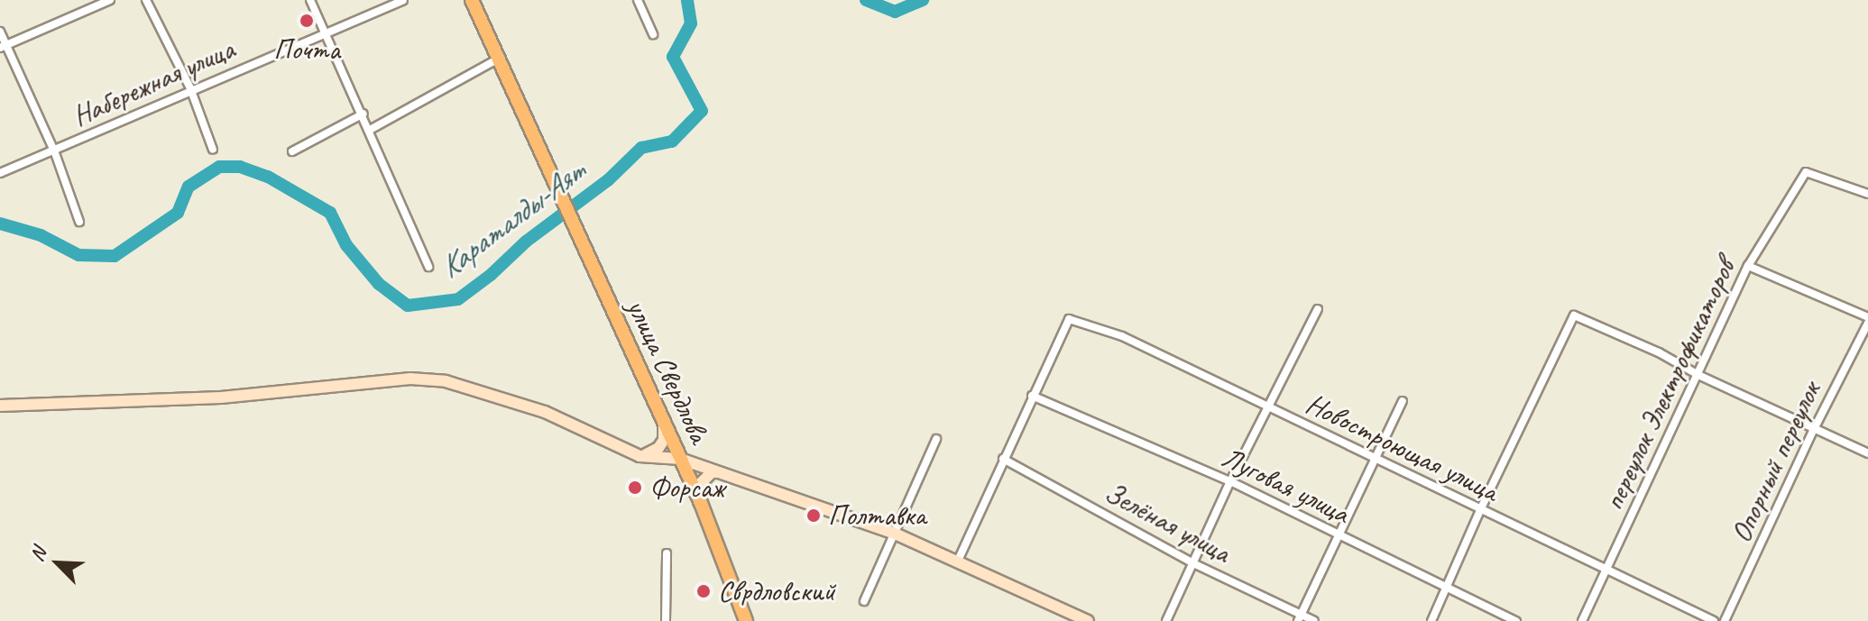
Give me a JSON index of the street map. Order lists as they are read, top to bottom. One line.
{"streets":{"main road":["улица Свердлова"],"street":["Набережная улица","переулок Электрофикаторов","Новостроющая улица","Опорный переулок","Луговая улица","Зелёная улица"]},"crossings":[["переулок Электрофикаторов","Новостроющая улица"],["Новостроющая улица","Луговая улица"]],"water":["Караталды-Аят"],"places":["Почта","Форсаж","Полтавка","Сврдловский"],"north":"top left"}
